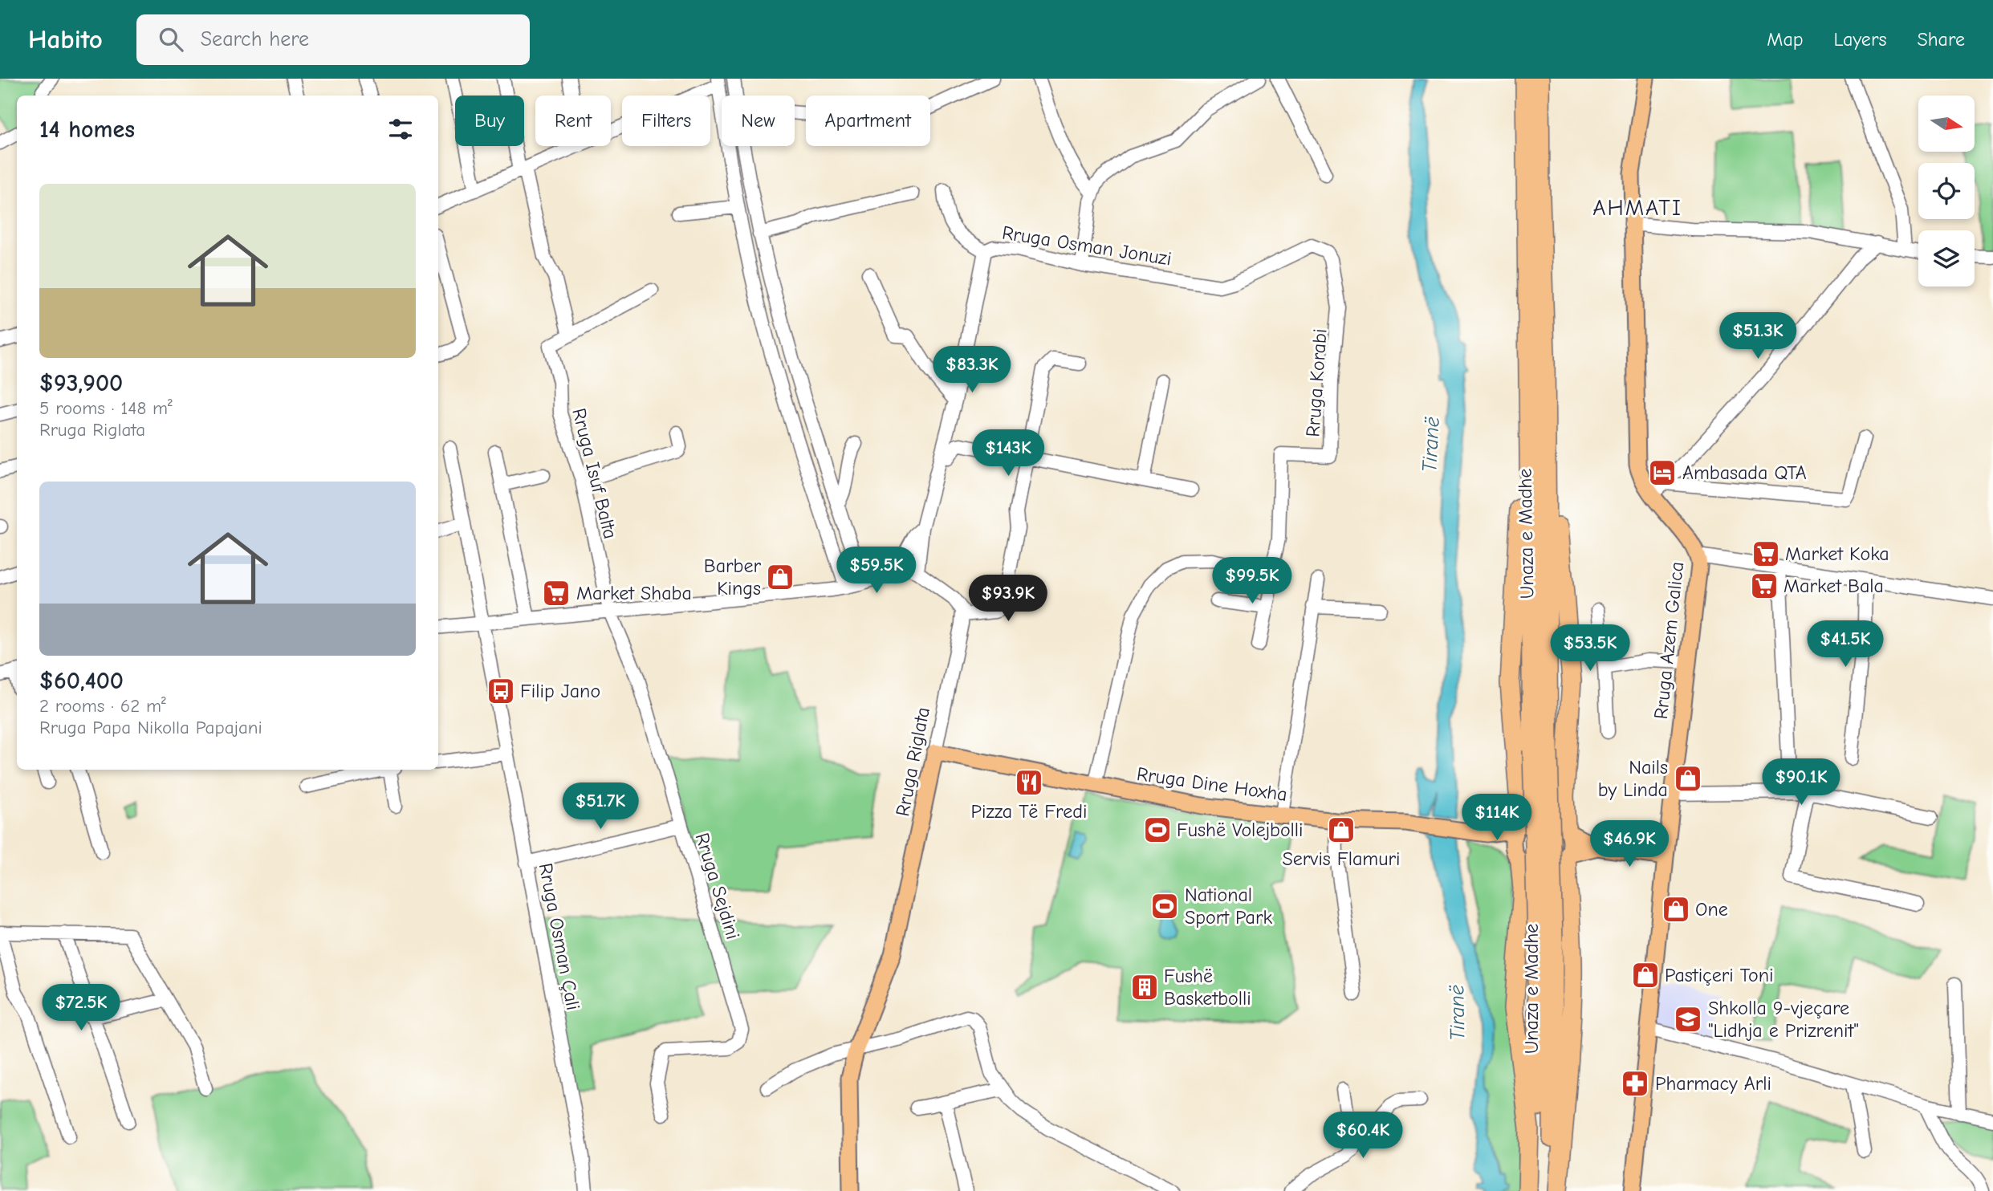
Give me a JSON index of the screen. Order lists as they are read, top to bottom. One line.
{"streets":{"highway":["Unaza e Madhe"],"main road":["Rruga Azem Galica","Rruga Riglata","Rruga Dine Hoxha"],"street":["Rruga Osman Jonuzi","Rruga Korabi","Rruga Isuf Balta","Rruga Sejdini","Rruga Osman Çali"]},"crossings":[["Rruga Osman Jonuzi","Rruga Korabi"],["Rruga Isuf Balta","Rruga Sejdini"],["Rruga Azem Galica","Rruga Dine Hoxha"],["Rruga Riglata","Rruga Dine Hoxha"]],"districts":["AHMATI"],"water":["Tiranë"],"places":{"hotel":["Ambasada QTA"],"supermarket":["Market Koka","Market Bala","Market Shaba"],"shop":["Barber Kings","Nails by Linda","Servis Flamuri","One","Pastiçeri Toni"],"bus stop":["Filip Jano"],"restaurant":["Pizza Të Fredi"],"sports":["Fushë Volejbolli","National Sport Park"],"building":["Fushë Basketbolli"],"school or university":["Shkolla 9-vjeçare \"Lidhja e Prizrenit\""],"pharmacy":["Pharmacy Arli"]},"north":"right","page":{"header":"Habito","search":"Search here","nav":["Map","Layers","Share"],"chip":["Buy","Rent","Filters","New","Apartment"],"heading":"14 homes","list":[{"name":"$93,900","note":"5 rooms · 148 m² · Rruga Riglata"},{"name":"$60,400","note":"2 rooms · 62 m² · Rruga Papa Nikolla Papajani"}],"price":["$51.3K","$83.3K","$143K","$59.5K","$99.5K","$93.9K","$41.5K","$53.5K","$90.1K","$51.7K","$114K","$46.9K","$72.5K","$60.4K"]}}
